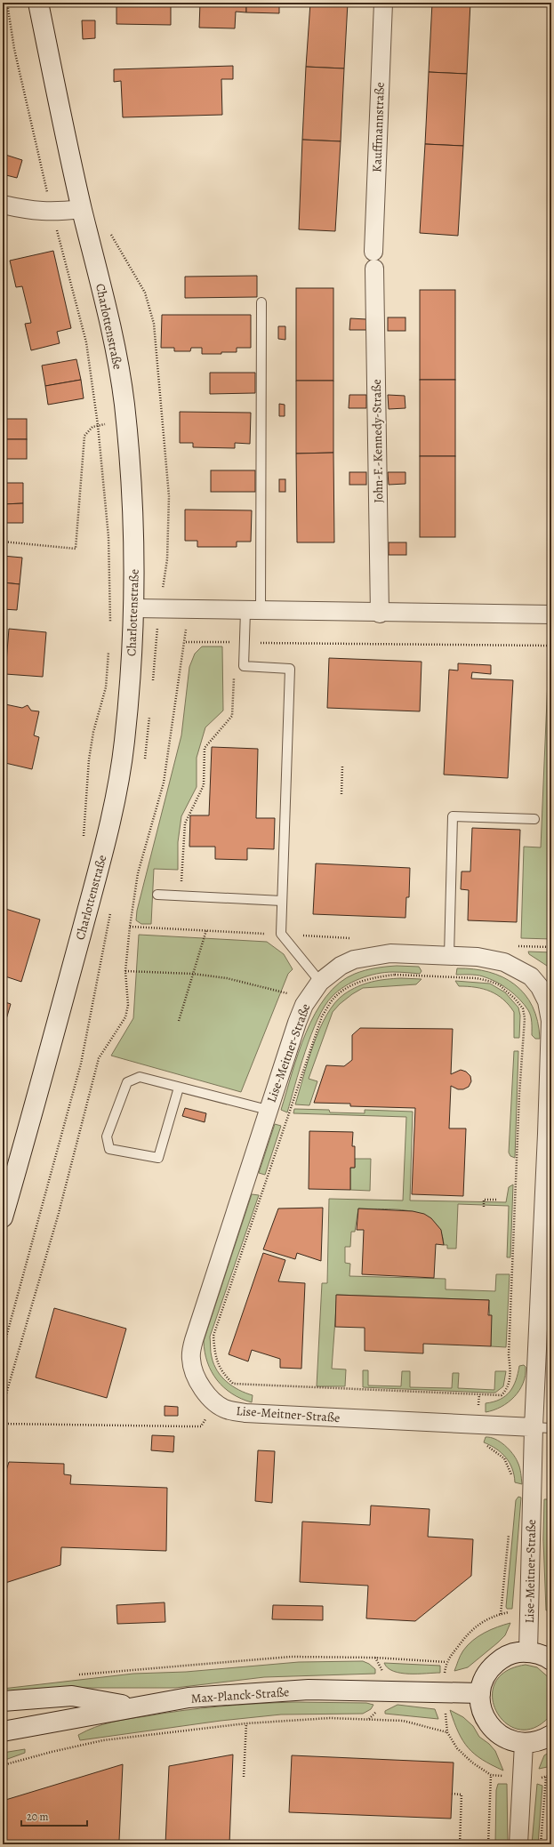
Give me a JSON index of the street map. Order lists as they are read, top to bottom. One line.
{"streets":{"main road":["Charlottenstraße","Max-Planck-Straße"],"street":["Kauffmannstraße","John-F.-Kennedy-Straße","Lise-Meitner-Straße"]},"crossings":[["Kauffmannstraße","John-F.-Kennedy-Straße"]],"scale_bar":"20 m"}
